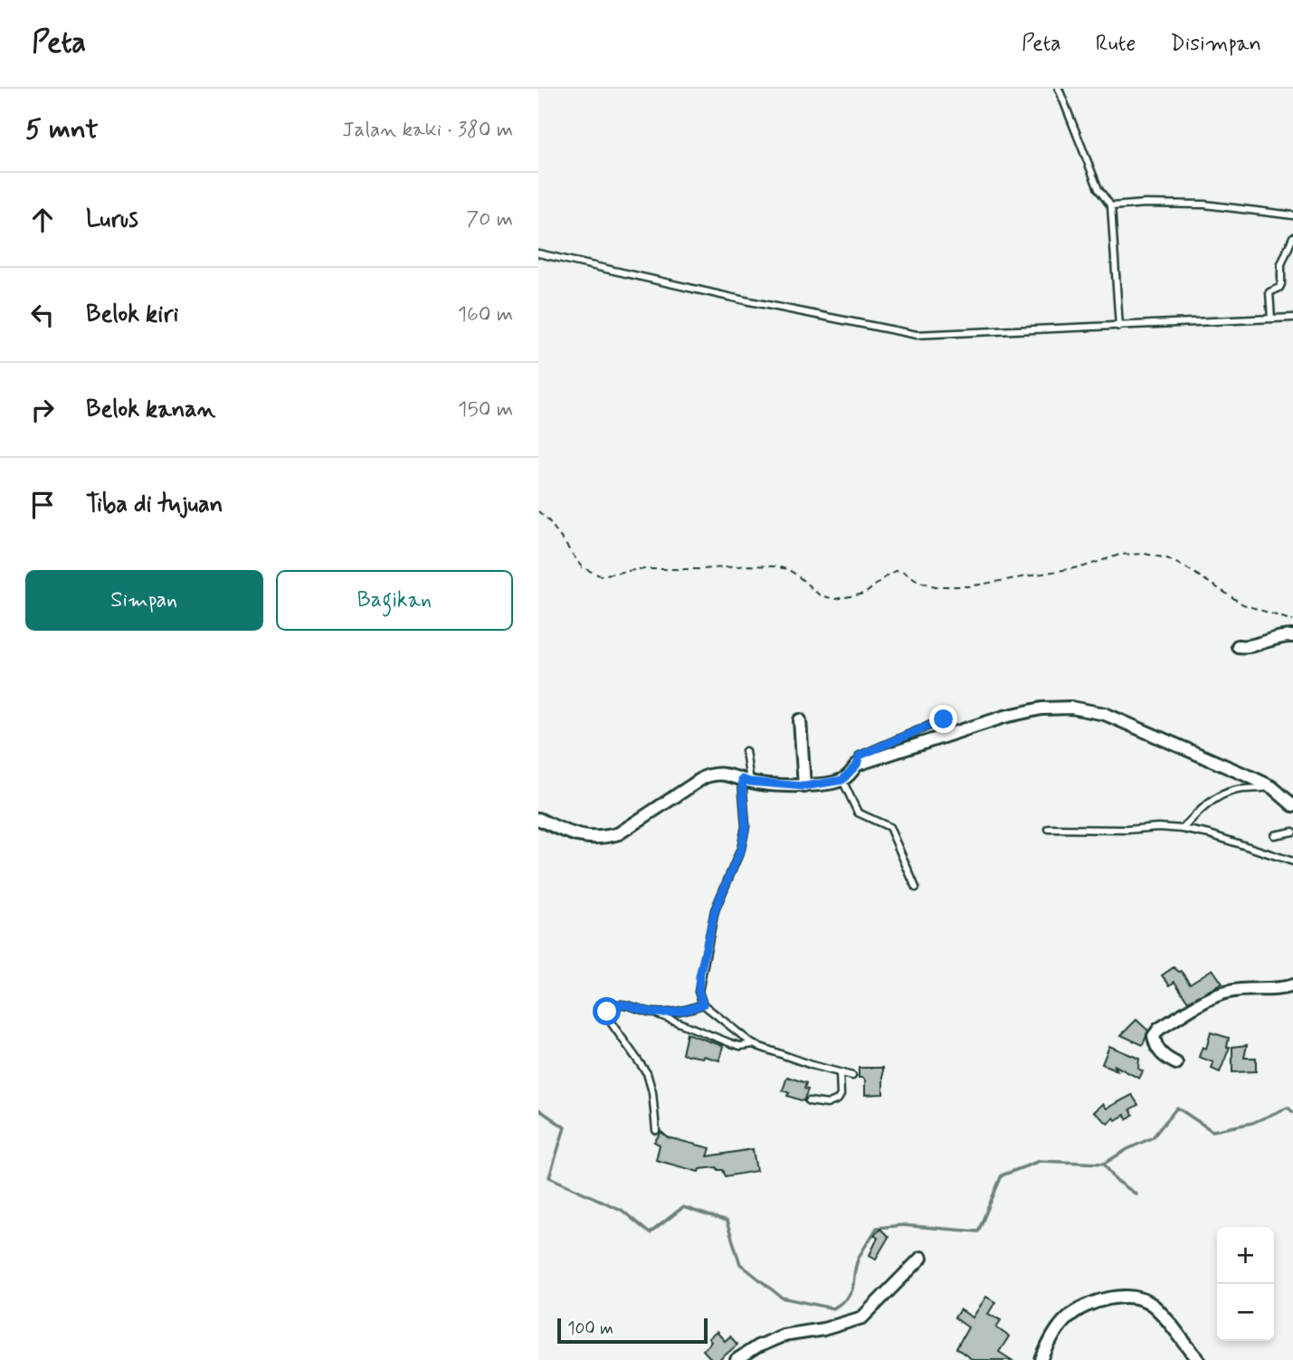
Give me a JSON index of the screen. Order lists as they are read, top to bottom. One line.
{"scale_bar":"100 m","page":{"header":"Peta","nav":["Peta","Rute","Disimpan"],"heading":["5 mnt","Jalan kaki · 380 m"],"list":[["Lurus","70 m"],["Belok kiri","160 m"],["Belok kanan","150 m"],"Tiba di tujuan"],"buttons":["Simpan","Bagikan"],"map_buttons":["+","−"],"scale":"100 m"}}
